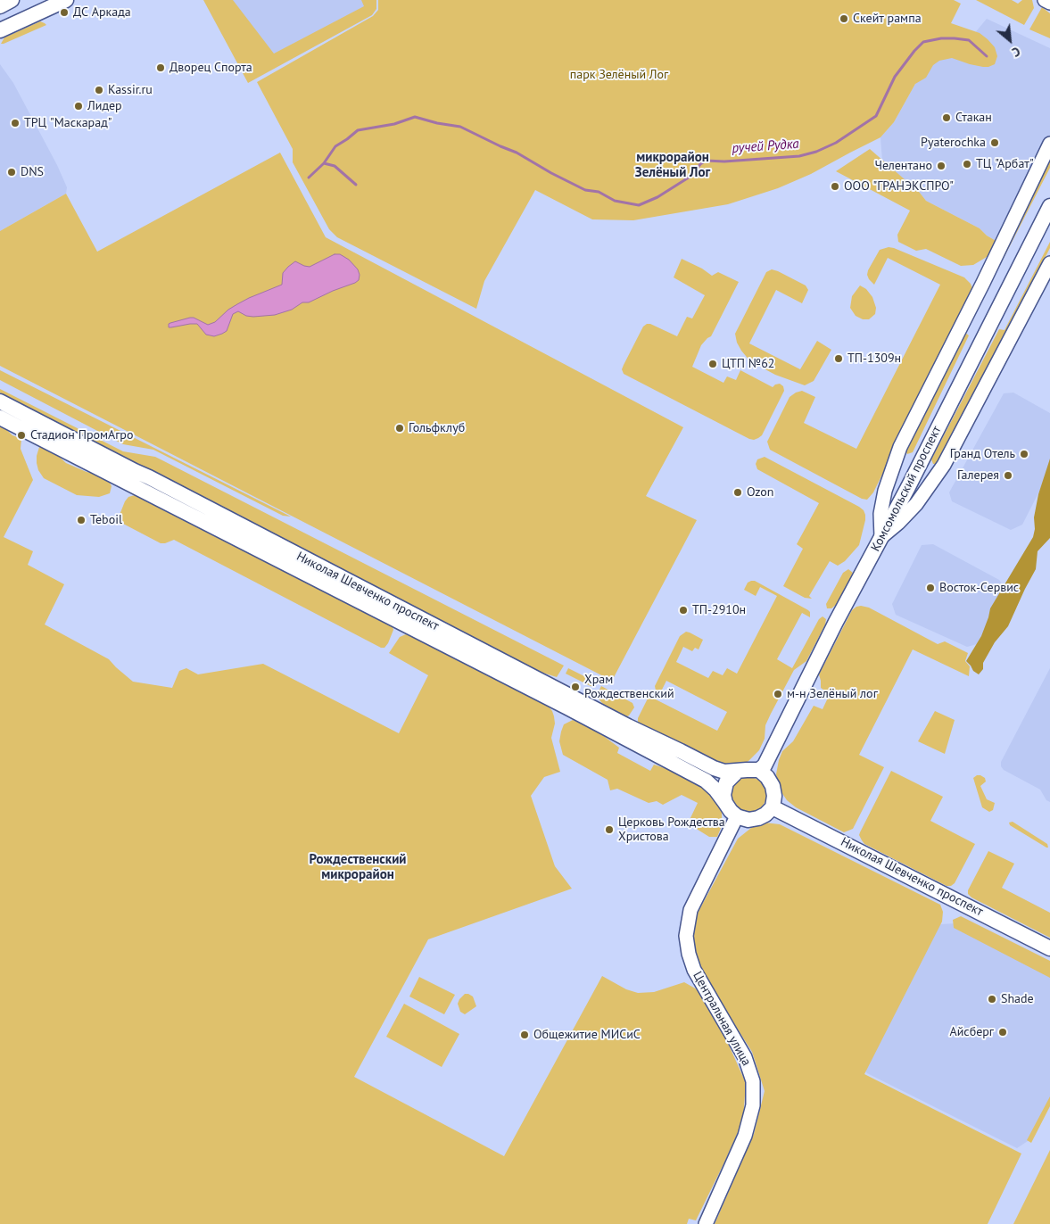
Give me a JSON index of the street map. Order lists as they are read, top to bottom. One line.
{"streets":{"main road":["Комсомольский проспект","Николая Шевченко проспект"],"street":["Центральная улица"]},"crossings":[["Комсомольский проспект","Николая Шевченко проспект"],["Комсомольский проспект","Центральная улица"],["Николая Шевченко проспект","Центральная улица"]],"districts":["микрорайон Зелёный Лог","Рождественский микрорайон"],"water":["ручей Рудка"],"parks":["парк Зелёный Лог"],"places":["ДС Аркада","Скейт рампа","Дворец Спорта","Kassir.ru","Лидер","Стакан","ТРЦ \"Маскарад\"","Pyaterochka","ТЦ \"Арбат\"","Челентано","DNS","ООО \"ГРАНЭКСПРО\"","ТП-1309н","ЦТП №62","Гольфклуб","Стадион ПромАгро","Гранд Отель","Галерея","Ozon","Teboil","Восток-Сервис","ТП-2910н","Храм Рождественский","м-н Зелёный лог","Церковь Рождества Христова","Shade","Айсберг","Общежитие МИСиС"],"north":"bottom right"}
